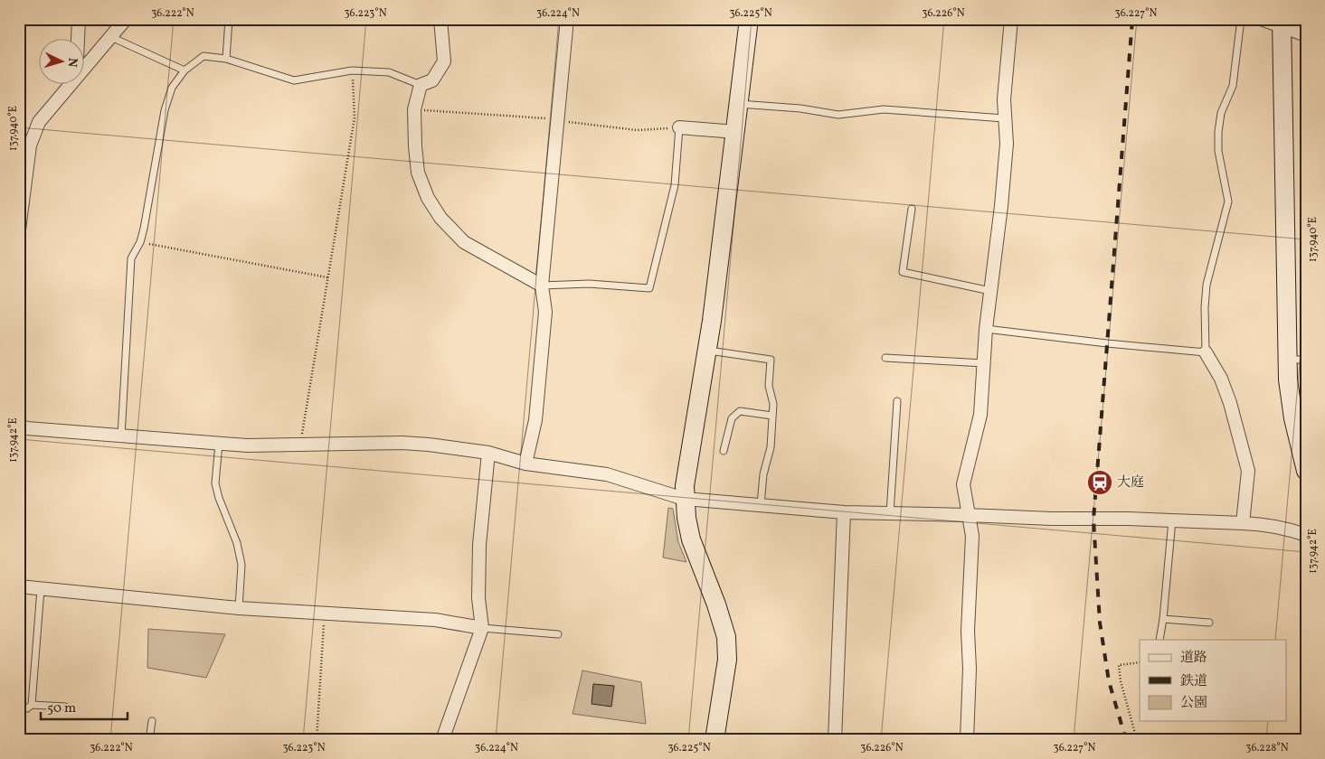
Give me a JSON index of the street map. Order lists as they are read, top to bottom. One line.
{"places":{"station":["大庭"]},"legend":["道路","鉄道","公園"],"scale_bar":"50 m","north":"right","coordinates":["36.222°N","36.223°N","36.224°N","36.225°N","36.226°N","36.227°N","137.940°E","137.942°E","36.228°N"]}
